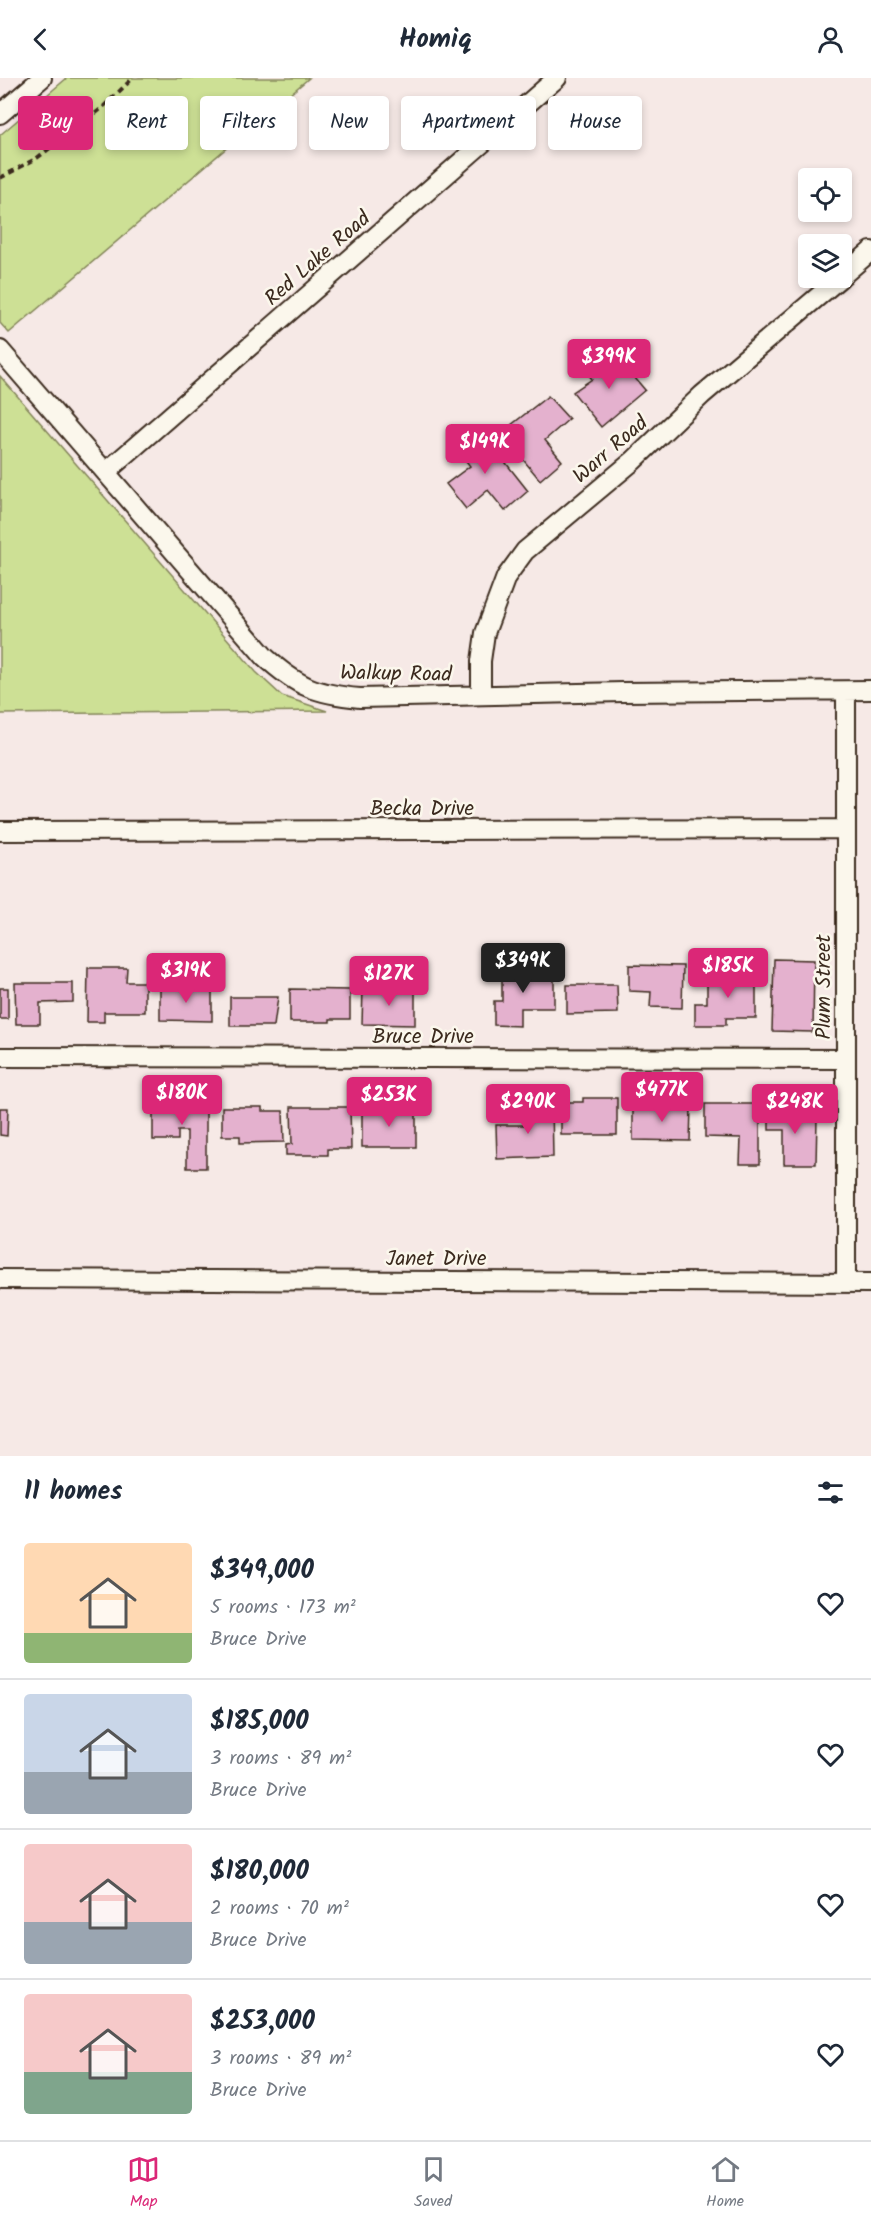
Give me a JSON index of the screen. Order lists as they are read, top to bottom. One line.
{"streets":{"street":["Red Lake Road","Warr Road","Walkup Road","Becka Drive","Plum Street","Bruce Drive","Janet Drive"]},"crossings":[["Red Lake Road","Walkup Road"],["Warr Road","Walkup Road"],["Walkup Road","Plum Street"],["Becka Drive","Plum Street"],["Plum Street","Bruce Drive"],["Plum Street","Janet Drive"]],"page":{"header":"Homiq","chip":["Buy","Rent","Filters","New","Apartment","House"],"price":["$399K","$149K","$349K","$185K","$319K","$127K","$477K","$180K","$253K","$290K","$248K"],"heading":"11 homes","list":[{"name":"$349,000","note":"5 rooms · 173 m² · Bruce Drive"},{"name":"$185,000","note":"3 rooms · 89 m² · Bruce Drive"},{"name":"$180,000","note":"2 rooms · 70 m² · Bruce Drive"},{"name":"$253,000","note":"3 rooms · 89 m² · Bruce Drive"}],"tabs":["Map","Saved","Home"]}}
